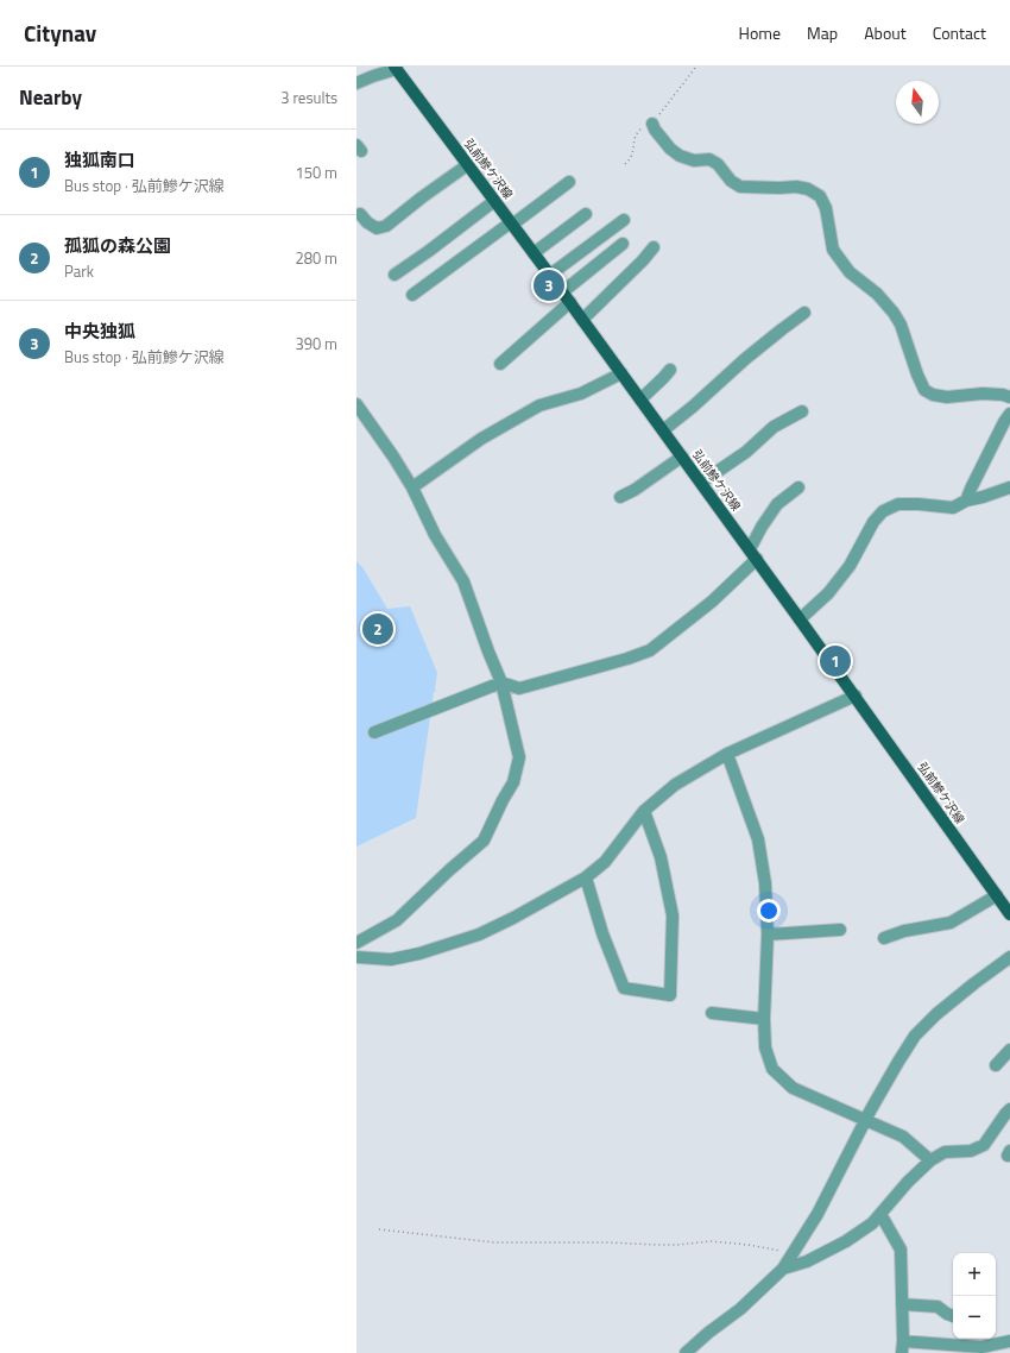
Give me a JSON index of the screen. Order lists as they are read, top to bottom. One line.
{"streets":{"main road":["弘前鰺ケ沢線"]},"north":"top","page":{"header":"Citynav","nav":["Home","Map","About","Contact"],"heading":["Nearby","3 results"],"list":[{"mark":"1","name":"独狐南口","note":"Bus stop · 弘前鰺ケ沢線","value":"150 m"},{"mark":"2","name":"孤狐の森公園","note":"Park","value":"280 m"},{"mark":"3","name":"中央独狐","note":"Bus stop · 弘前鰺ケ沢線","value":"390 m"}],"pins":["3","2","1"],"map_buttons":["+","−"]}}
